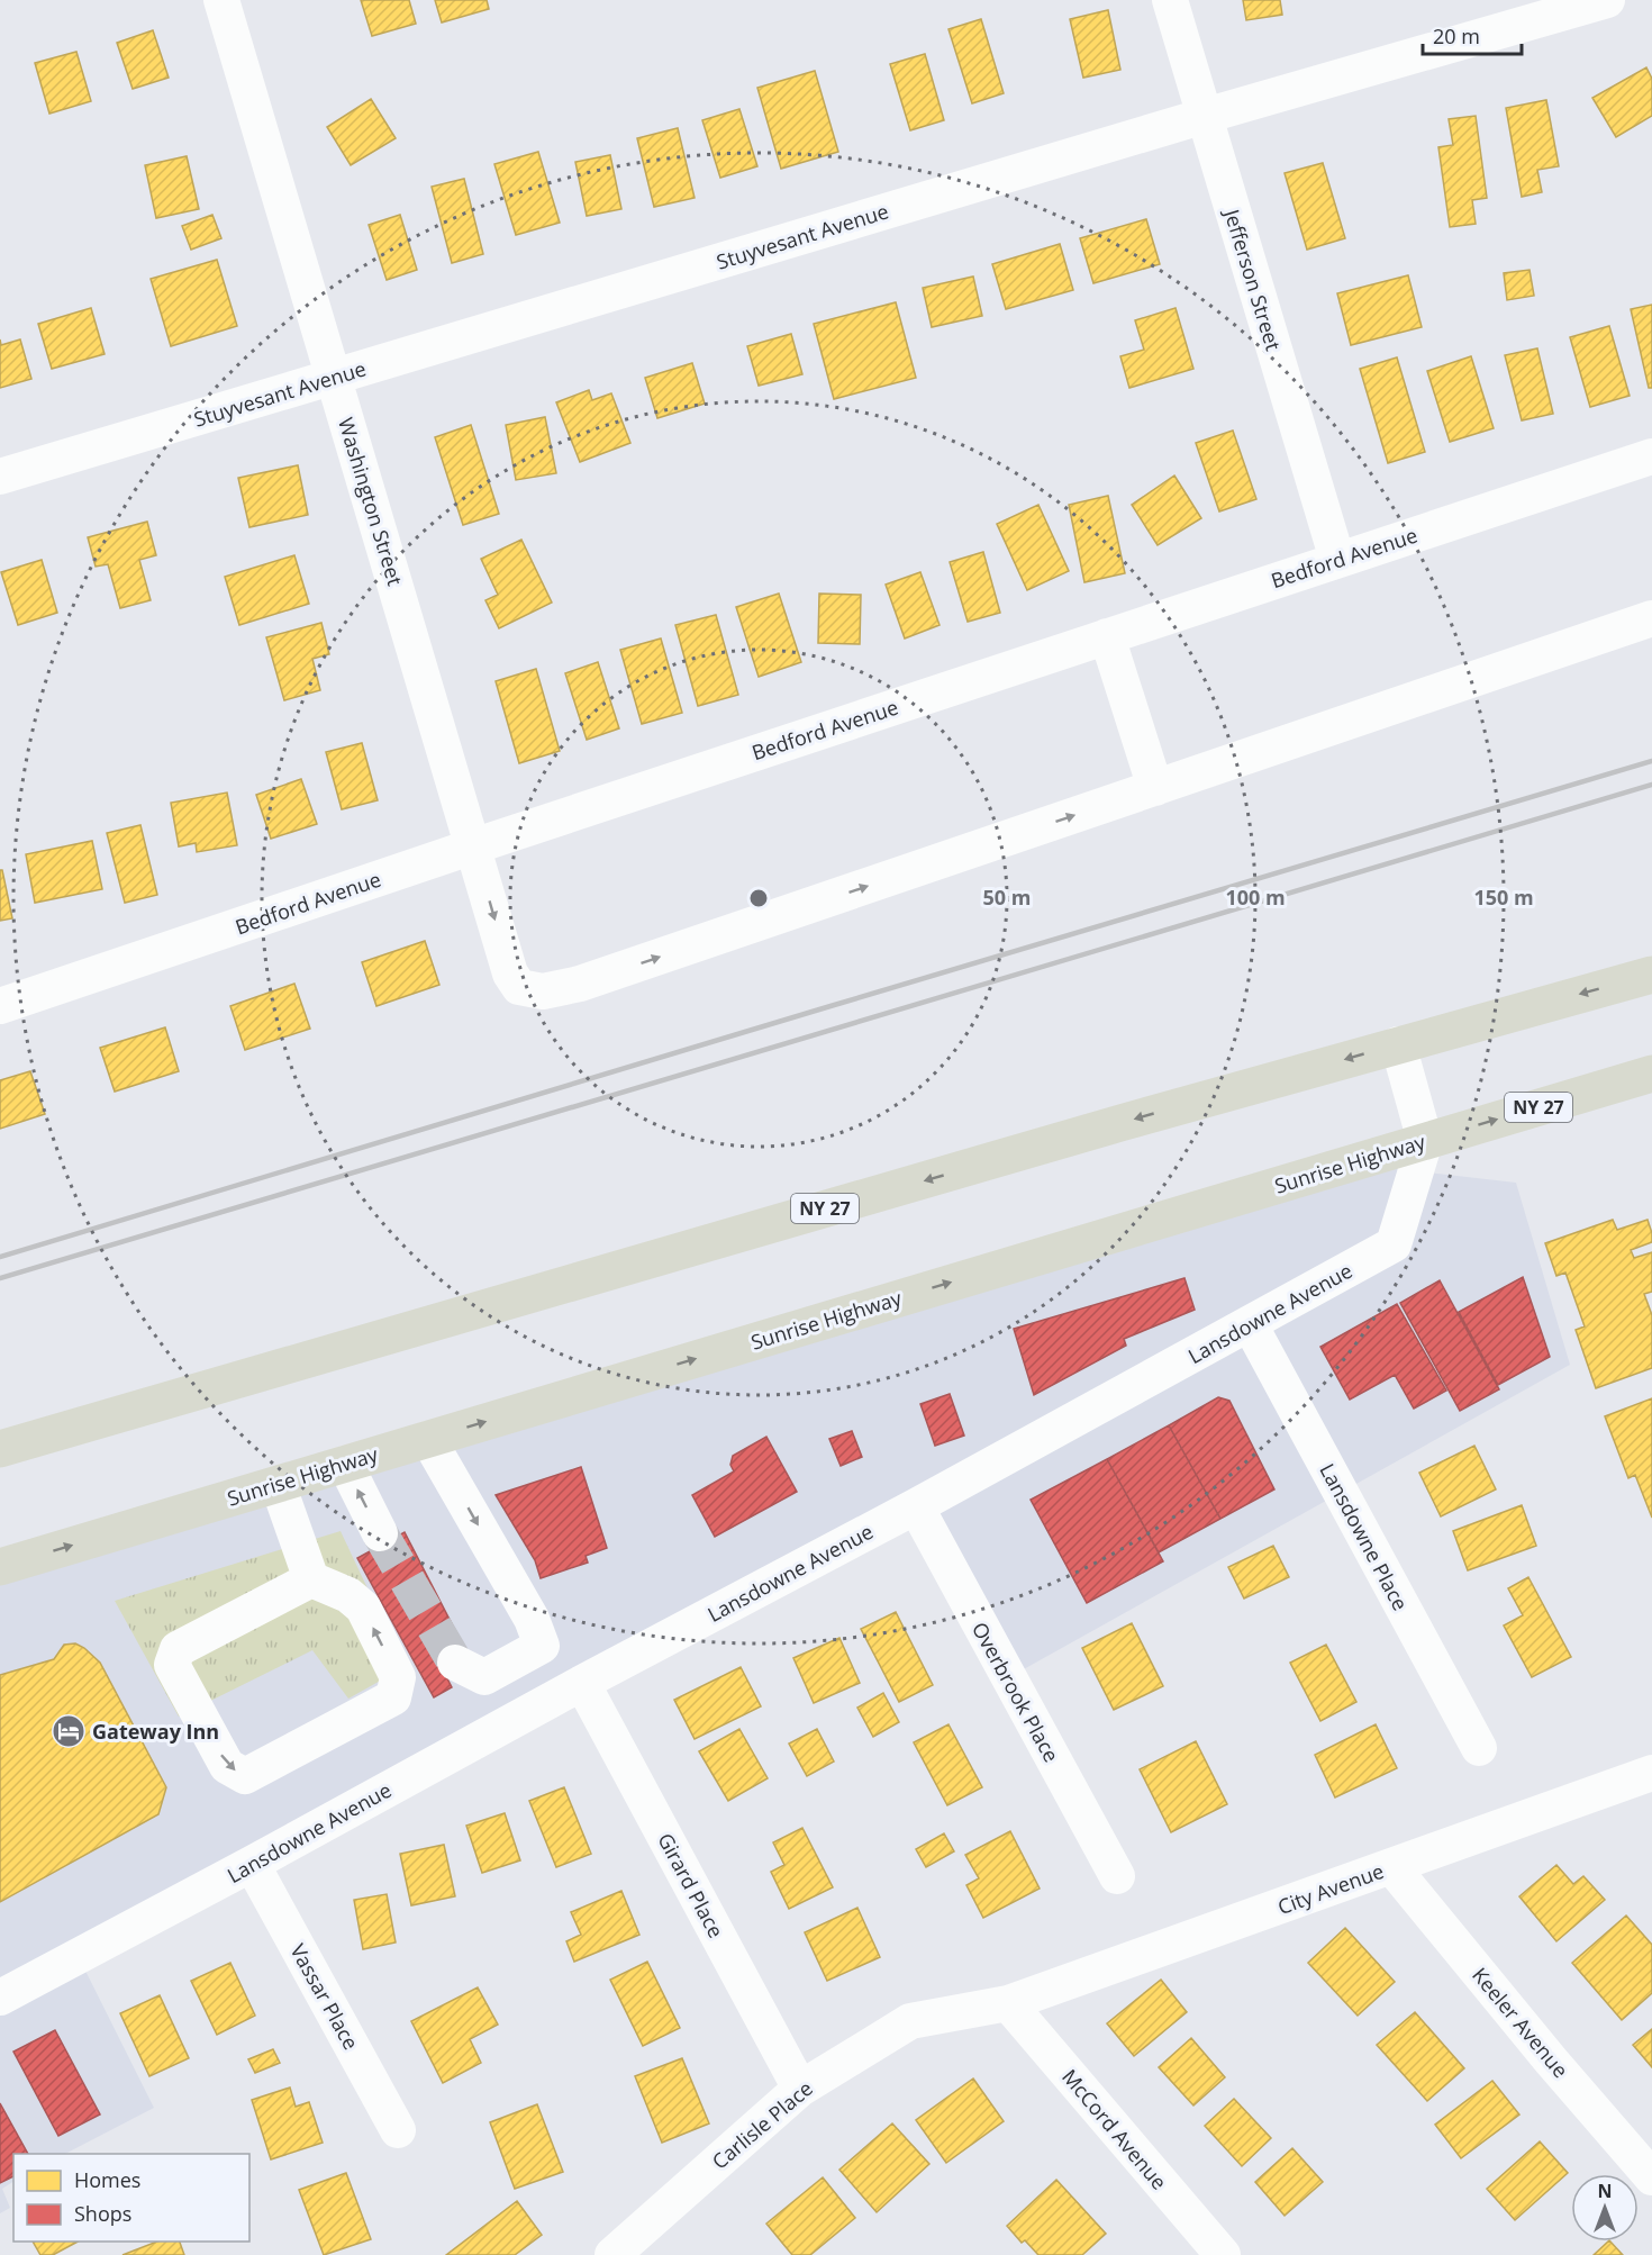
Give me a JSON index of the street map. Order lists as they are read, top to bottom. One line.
{"streets":{"highway":["NY 27","Sunrise Highway"],"street":["Stuyvesant Avenue","Jefferson Street","Washington Street","Bedford Avenue","Lansdowne Avenue","Lansdowne Place","Overbrook Place","Girard Place","City Avenue","Vassar Place","Keeler Avenue","Carlisle Place","McCord Avenue"]},"crossings":[["Stuyvesant Avenue","Jefferson Street"],["Stuyvesant Avenue","Washington Street"],["Jefferson Street","Bedford Avenue"],["Washington Street","Bedford Avenue"],["Sunrise Highway","Lansdowne Avenue"],["Lansdowne Avenue","Lansdowne Place"],["Lansdowne Avenue","Overbrook Place"],["Lansdowne Avenue","Girard Place"],["Lansdowne Avenue","Vassar Place"],["Girard Place","Carlisle Place"],["City Avenue","Keeler Avenue"],["City Avenue","Carlisle Place"],["City Avenue","McCord Avenue"],["Carlisle Place","McCord Avenue"]],"places":{"hotel":["Gateway Inn"]},"legend":["Homes","Shops"],"scale_bar":"20 m","north":"top","rings":["50 m","100 m","150 m"]}
